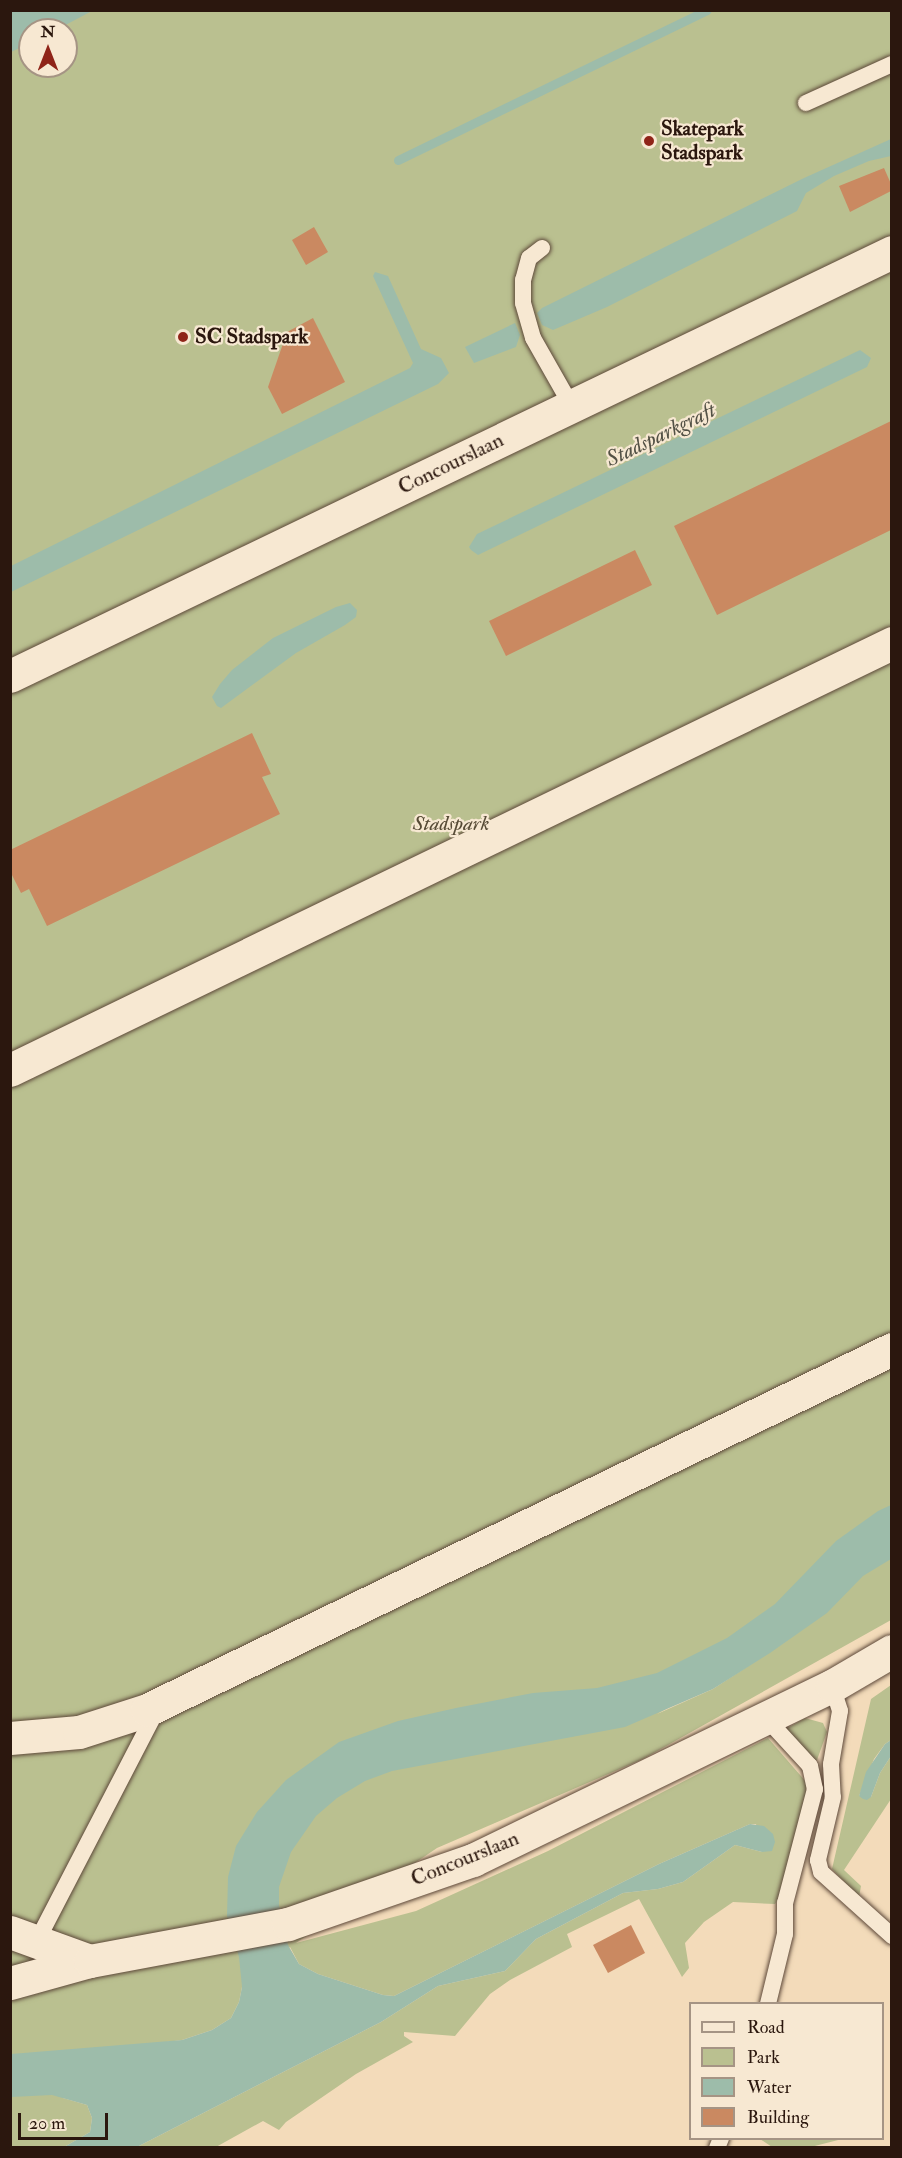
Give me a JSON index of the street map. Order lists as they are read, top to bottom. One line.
{"streets":{"street":["Concourslaan"]},"water":["Stadsparkgraft"],"parks":["Stadspark"],"places":["Skatepark Stadspark","SC Stadspark"],"legend":["Road","Park","Water","Building"],"scale_bar":"20 m","north":"top"}
